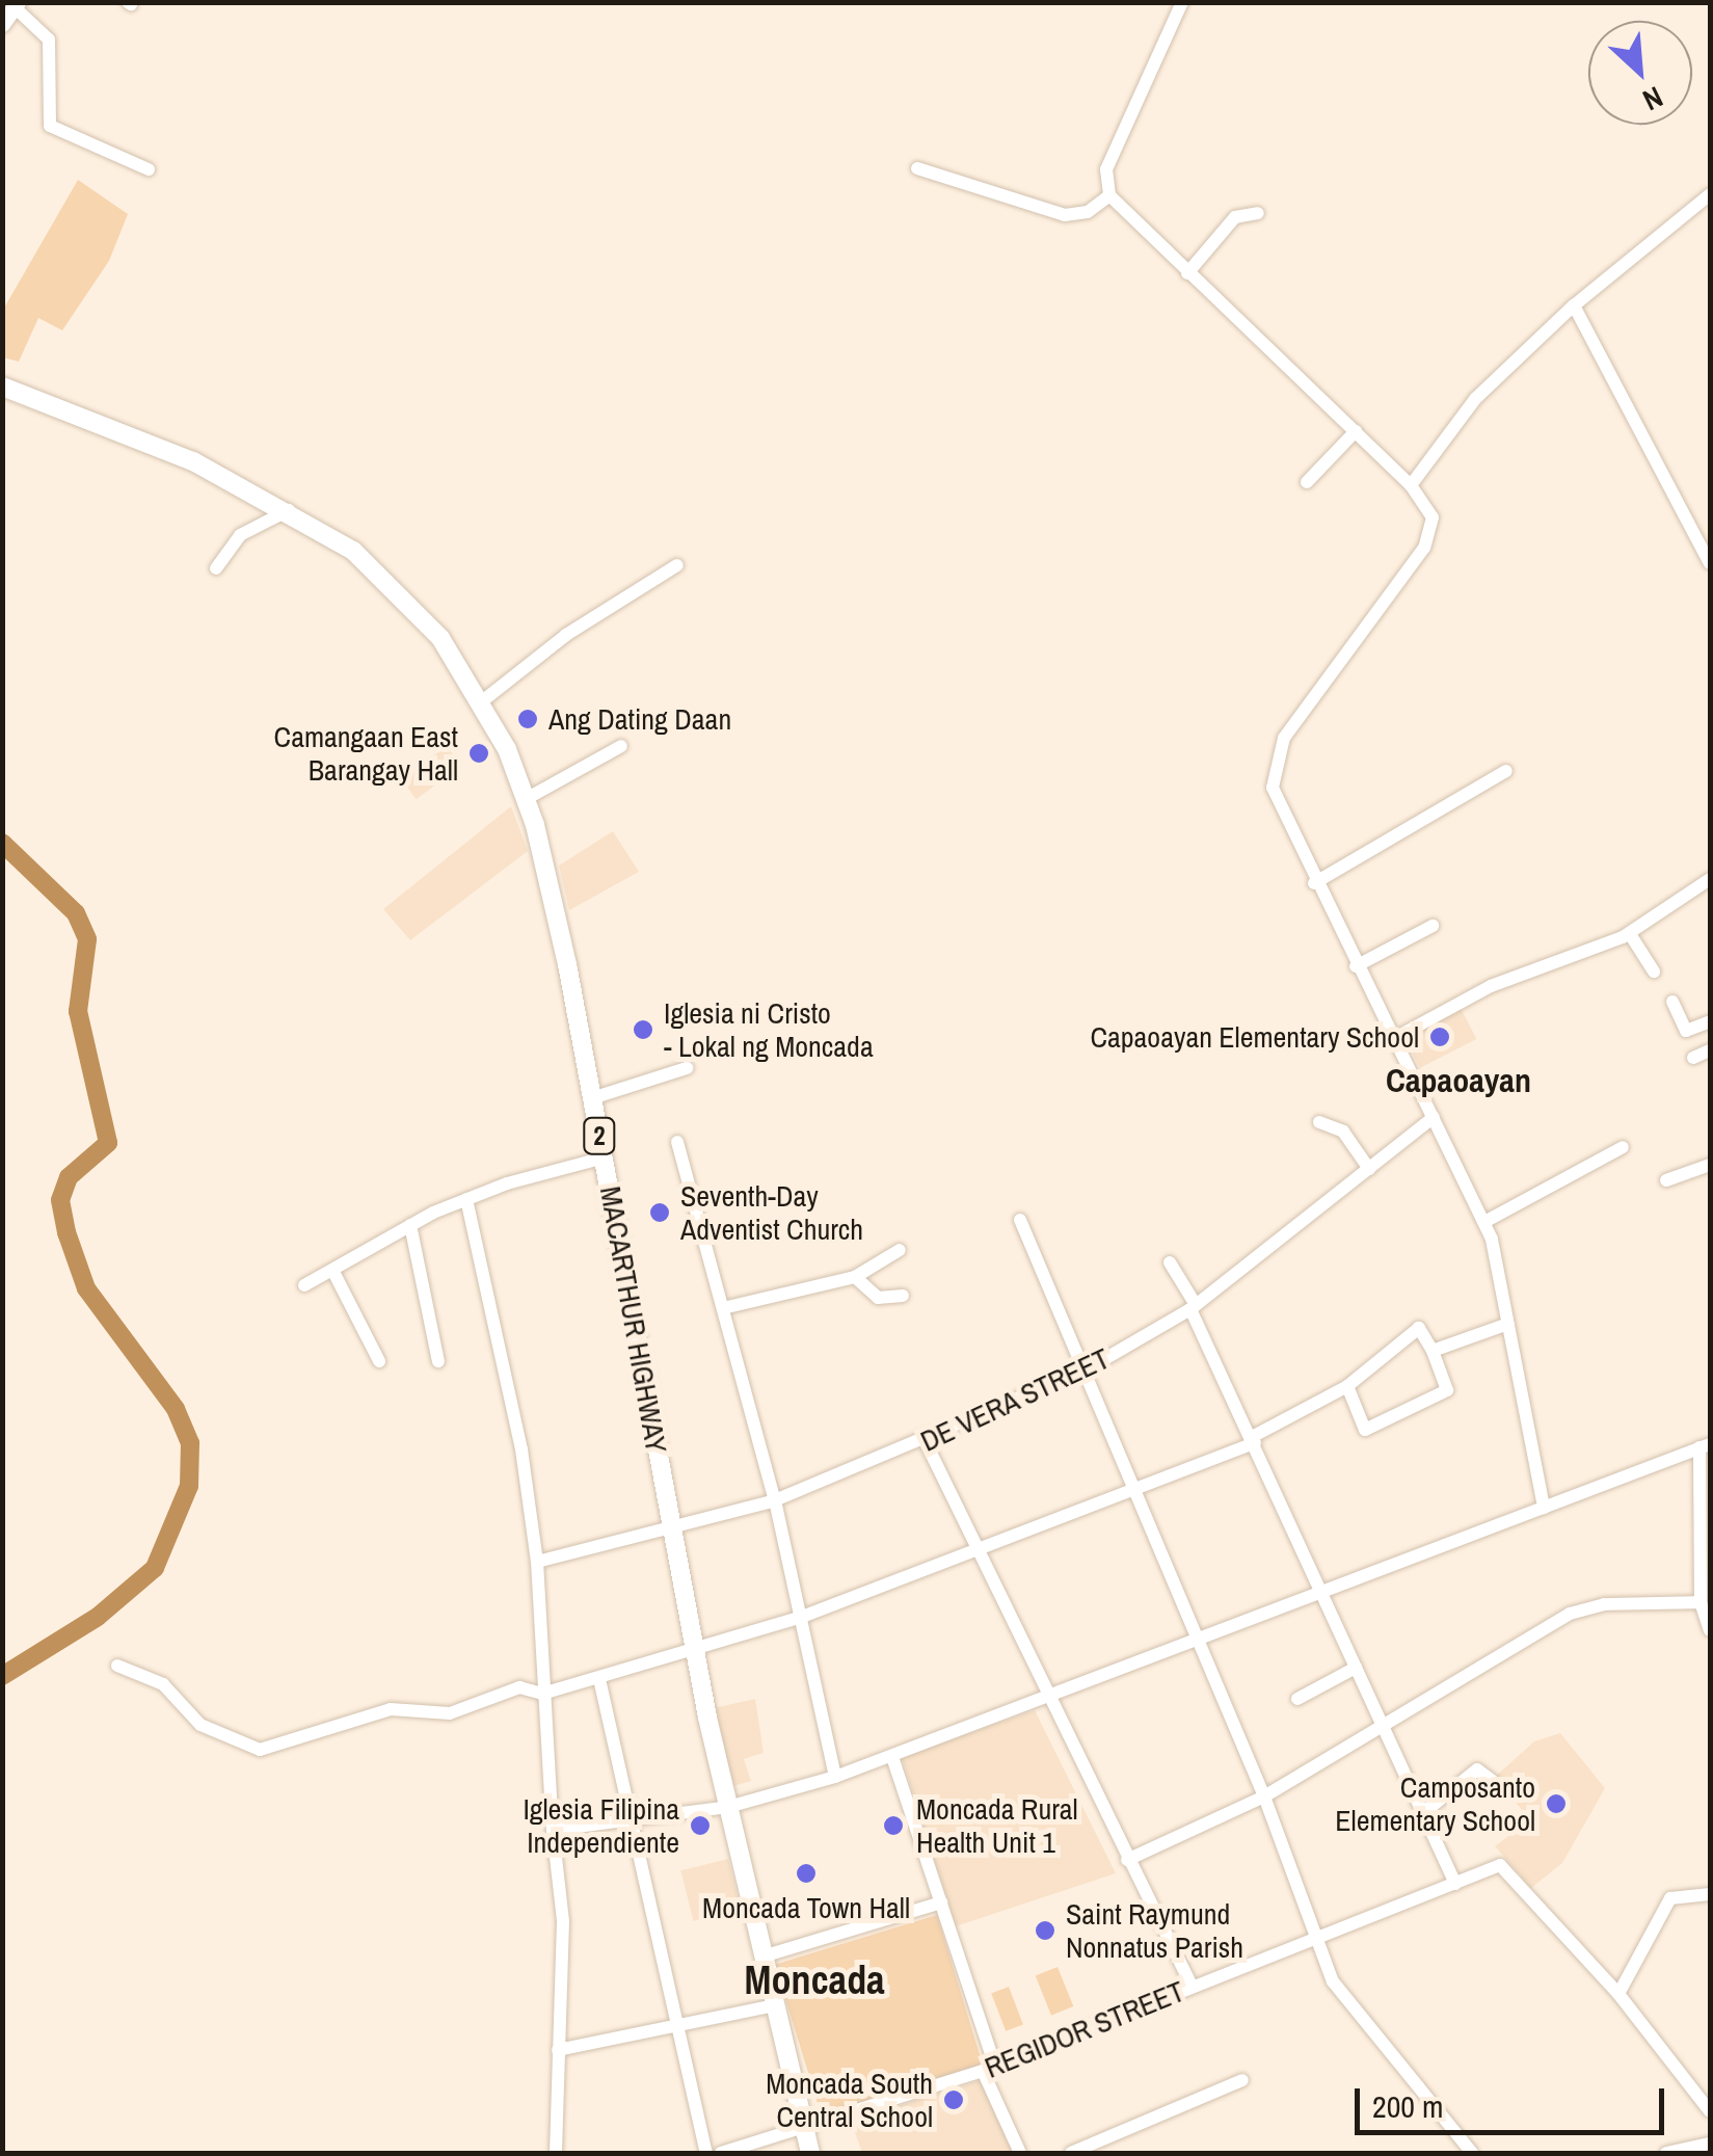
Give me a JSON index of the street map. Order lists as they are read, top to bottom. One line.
{"streets":{"highway":["2","MACARTHUR HIGHWAY"],"street":["DE VERA STREET","REGIDOR STREET"]},"crossings":[["MACARTHUR HIGHWAY","DE VERA STREET"],["MACARTHUR HIGHWAY","REGIDOR STREET"]],"districts":["Capaoayan","Moncada"],"places":["Ang Dating Daan","Camangaan East Barangay Hall","Iglesia ni Cristo - Lokal ng Moncada","Capaoayan Elementary School","Seventh-Day Adventist Church","Camposanto Elementary School","Iglesia Filipina Independiente","Moncada Rural Health Unit 1","Moncada Town Hall","Saint Raymund Nonnatus Parish","Moncada South Central School"],"scale_bar":"200 m","north":"bottom right"}
